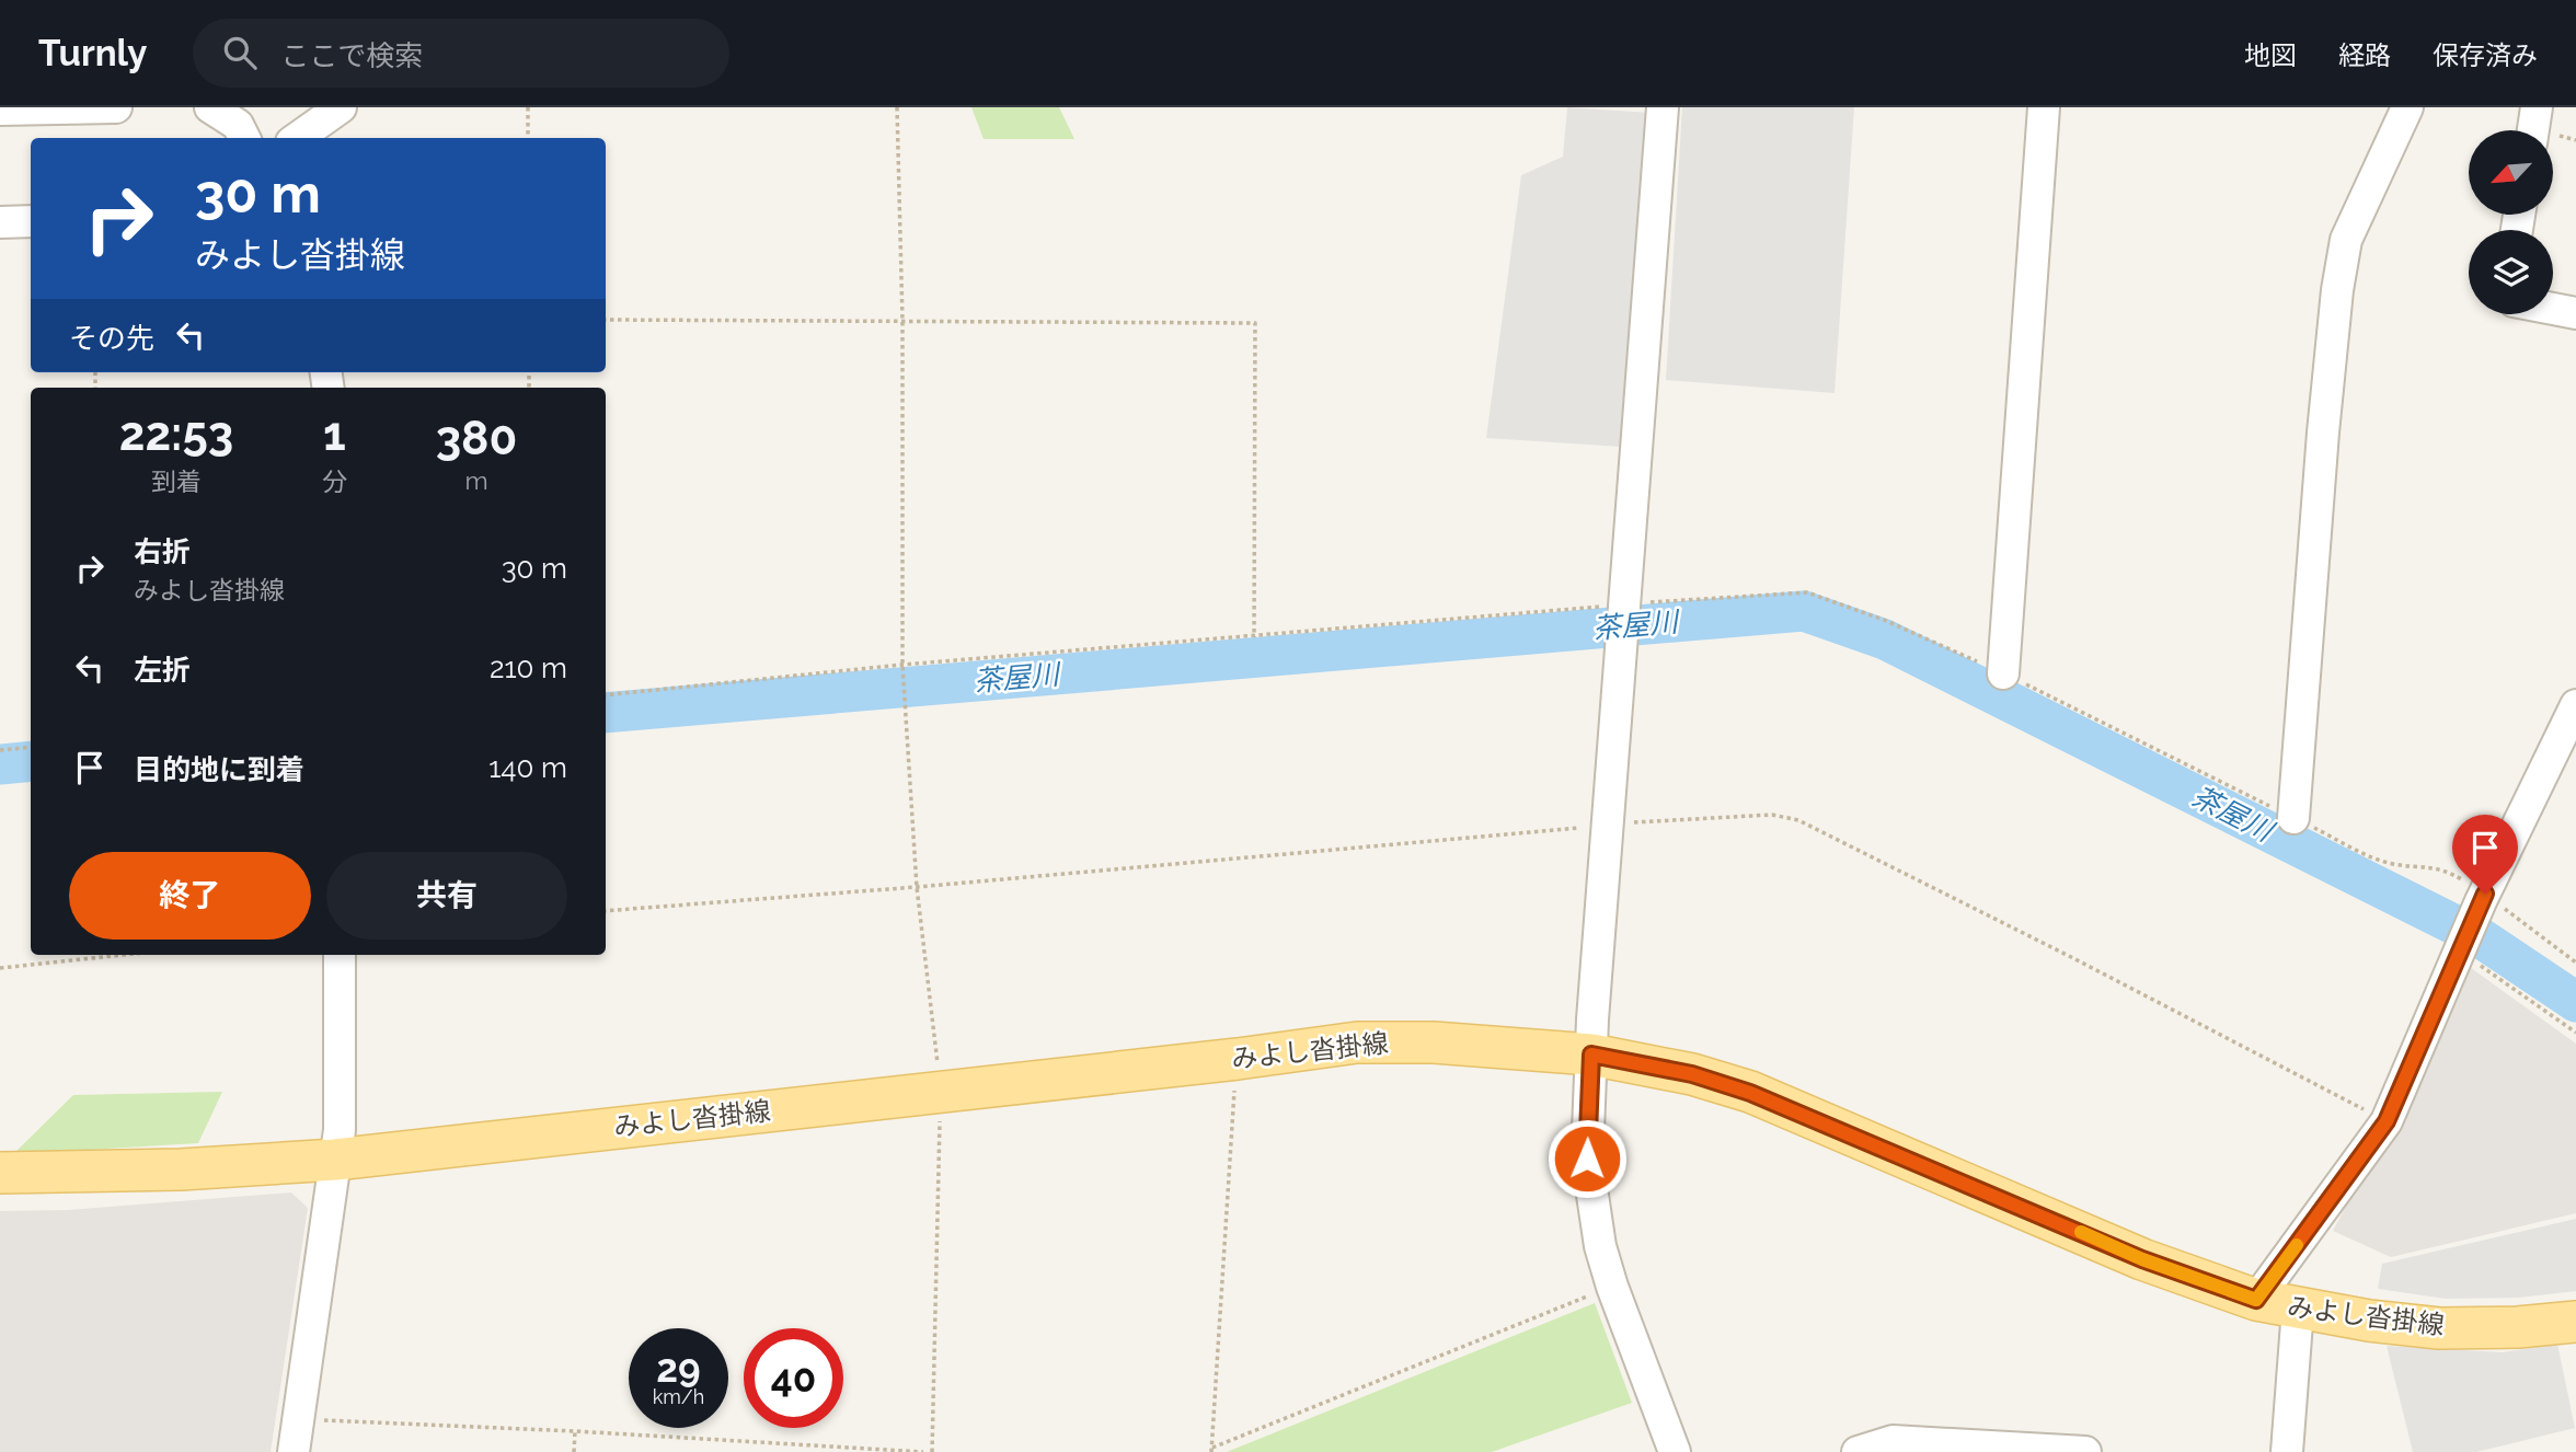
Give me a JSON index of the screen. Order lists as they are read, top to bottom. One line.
{"streets":{"main road":["みよし沓掛線"]},"water":["茶屋川"],"north":"bottom left","page":{"header":"Turnly","search":"ここで検索","nav":["地図","経路","保存済み"],"turn":["30 m","みよし沓掛線"],"then":"その先","eta":["22:53","到着","1","分","380","m"],"list":[{"name":"右折","note":"みよし沓掛線","value":"30 m"},{"name":"左折","value":"210 m"},{"name":"目的地に到着","value":"140 m"}],"buttons":["終了","共有"],"speed":"29 km/h","limit":"40"}}
